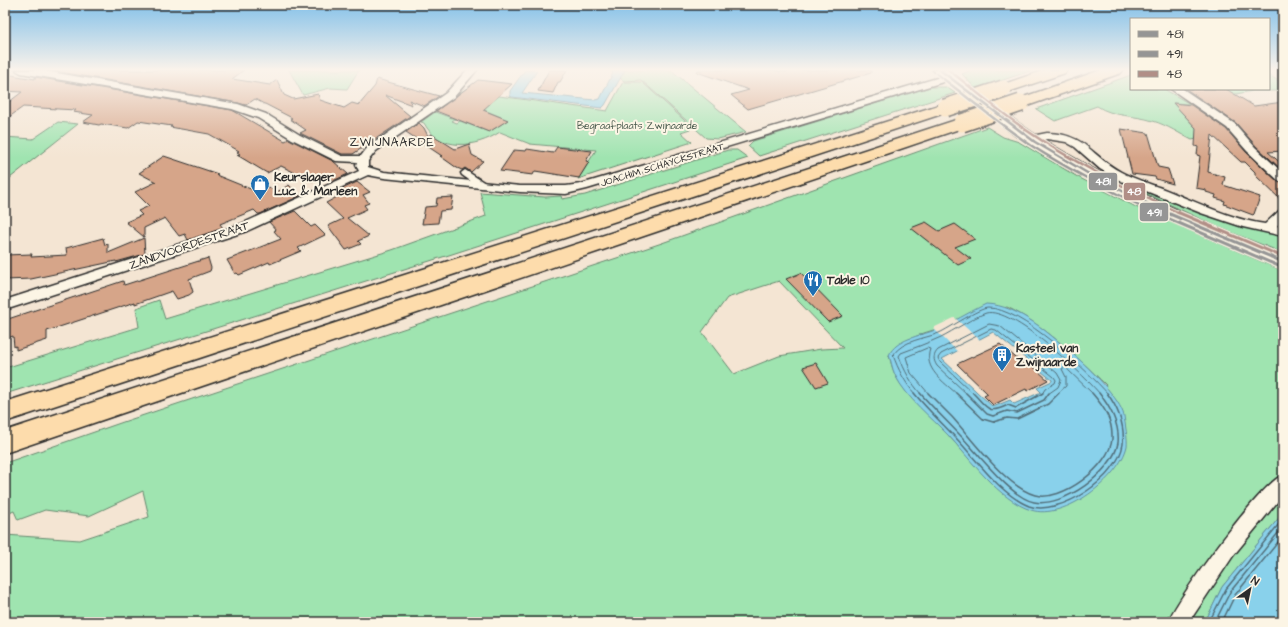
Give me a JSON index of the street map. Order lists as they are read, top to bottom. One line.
{"streets":{"street":["JOACHIM SCHAYCKSTRAAT","ZANDVOORDESTRAAT"]},"crossings":[["JOACHIM SCHAYCKSTRAAT","ZANDVOORDESTRAAT"]],"districts":["ZWIJNAARDE"],"parks":["Begraafplaats Zwijnaarde"],"places":{"shop":["Keurslager Luc & Marleen"],"restaurant":["Table 10"],"building":["Kasteel van Zwijnaarde"]},"lines":["transit line 481","transit line 491","transit line 48"],"legend":["481","491","48"],"north":"top right"}
